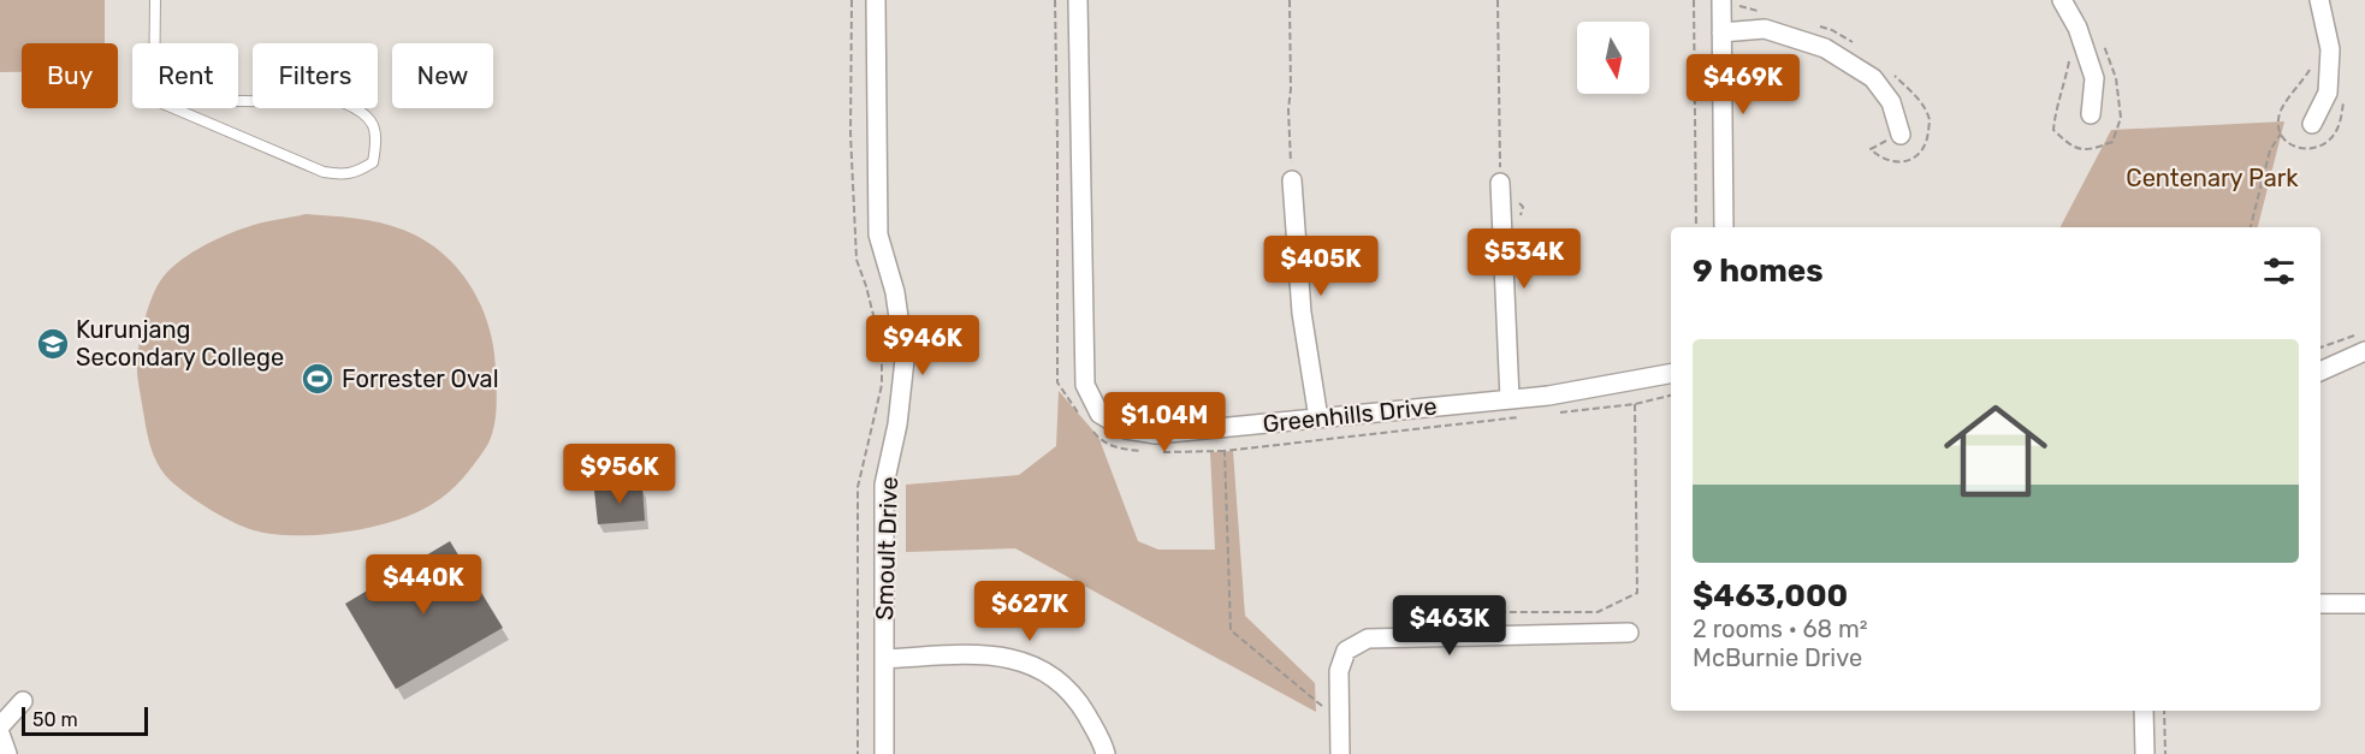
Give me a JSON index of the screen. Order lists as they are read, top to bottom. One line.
{"streets":{"street":["Greenhills Drive","Smoult Drive"]},"parks":["Centenary Park"],"places":{"school or university":["Kurunjang Secondary College"],"sports":["Forrester Oval"]},"scale_bar":"50 m","north":"bottom","page":{"chip":["Buy","Rent","Filters","New"],"price":["$469K","$534K","$405K","$946K","$1.04M","$956K","$440K","$627K","$463K"],"heading":"9 homes","list":[{"name":"$463,000","note":"2 rooms · 68 m² · McBurnie Drive"}],"scale":"50 m"}}
